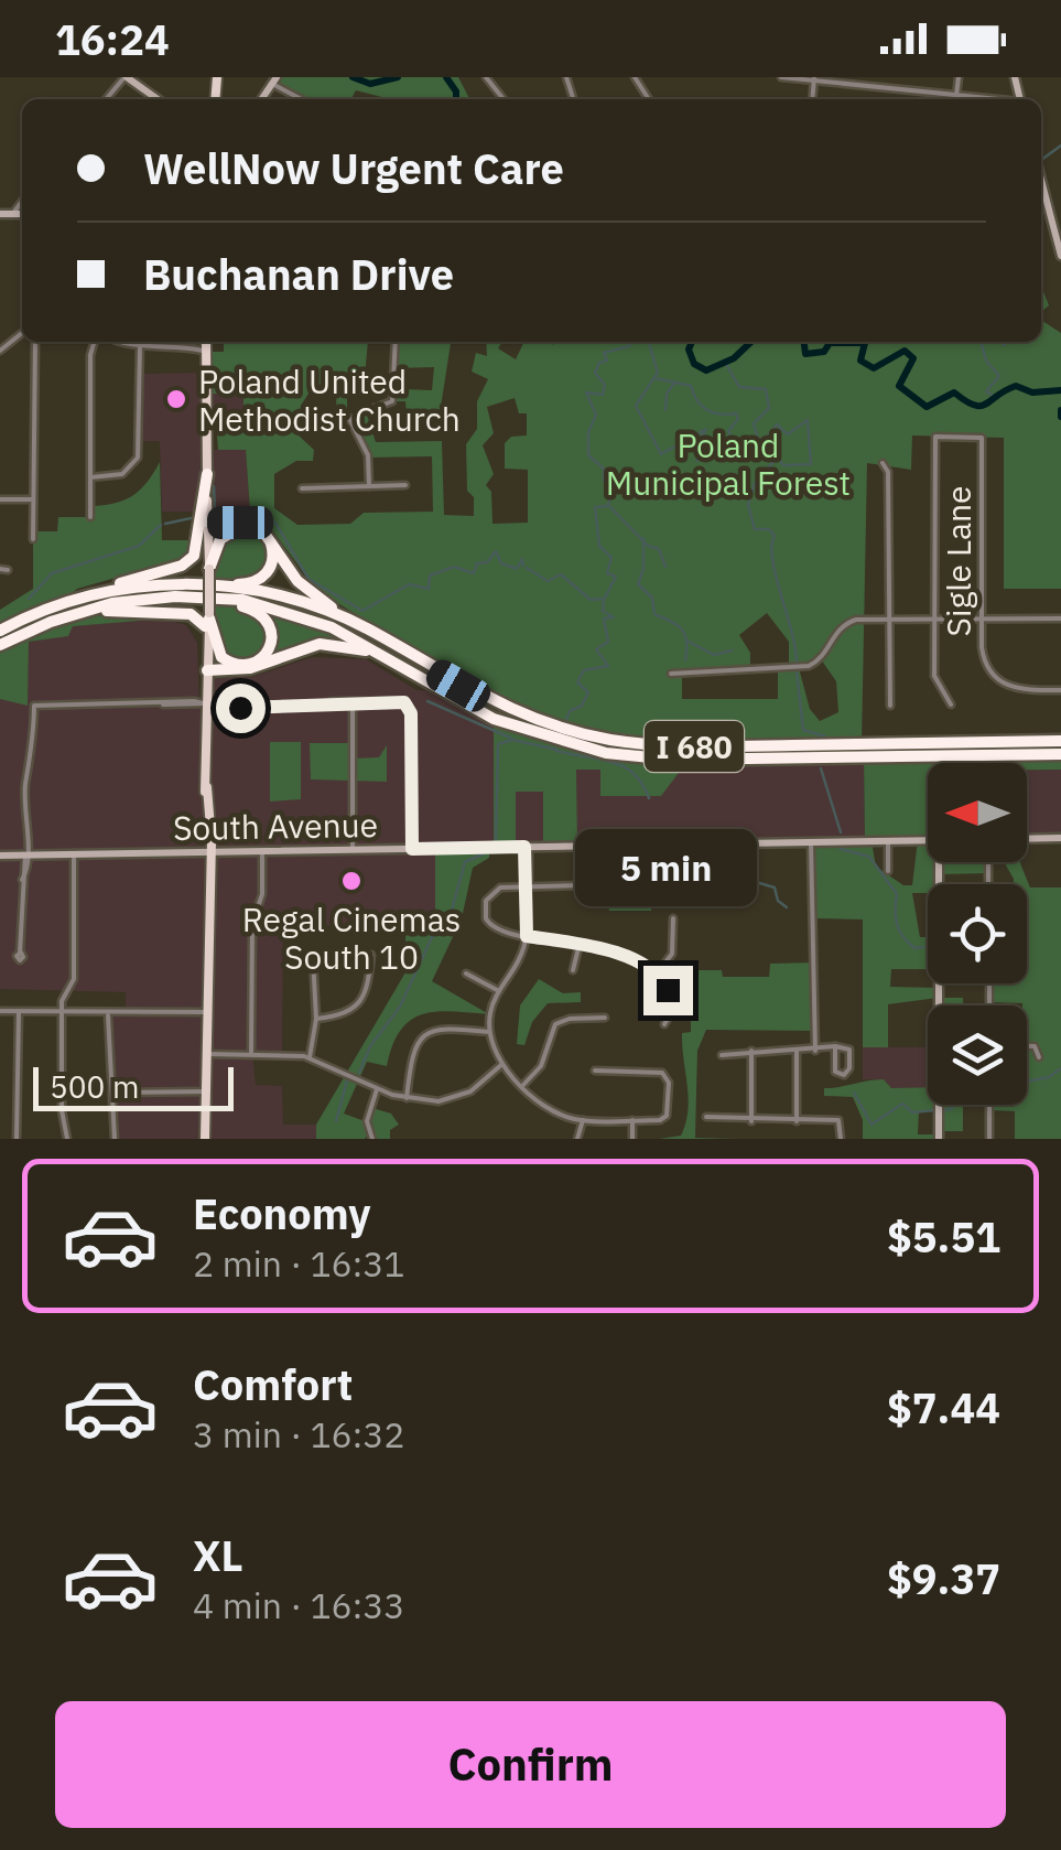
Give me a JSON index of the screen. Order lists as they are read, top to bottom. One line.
{"streets":{"highway":["I 680"],"main road":["South Avenue"],"street":["Sigle Lane"]},"parks":["Poland Municipal Forest"],"places":["Poland United Methodist Church","Regal Cinemas South 10"],"scale_bar":"500 m","north":"left","page":{"status":"16:24","banner":["WellNow Urgent Care","Buchanan Drive"],"bubble":"5 min","scale":"500 m","list":[{"name":"Economy","note":"2 min · 16:31","value":"$5.51"},{"name":"Comfort","note":"3 min · 16:32","value":"$7.44"},{"name":"XL","note":"4 min · 16:33","value":"$9.37"}],"buttons":"Confirm"}}
